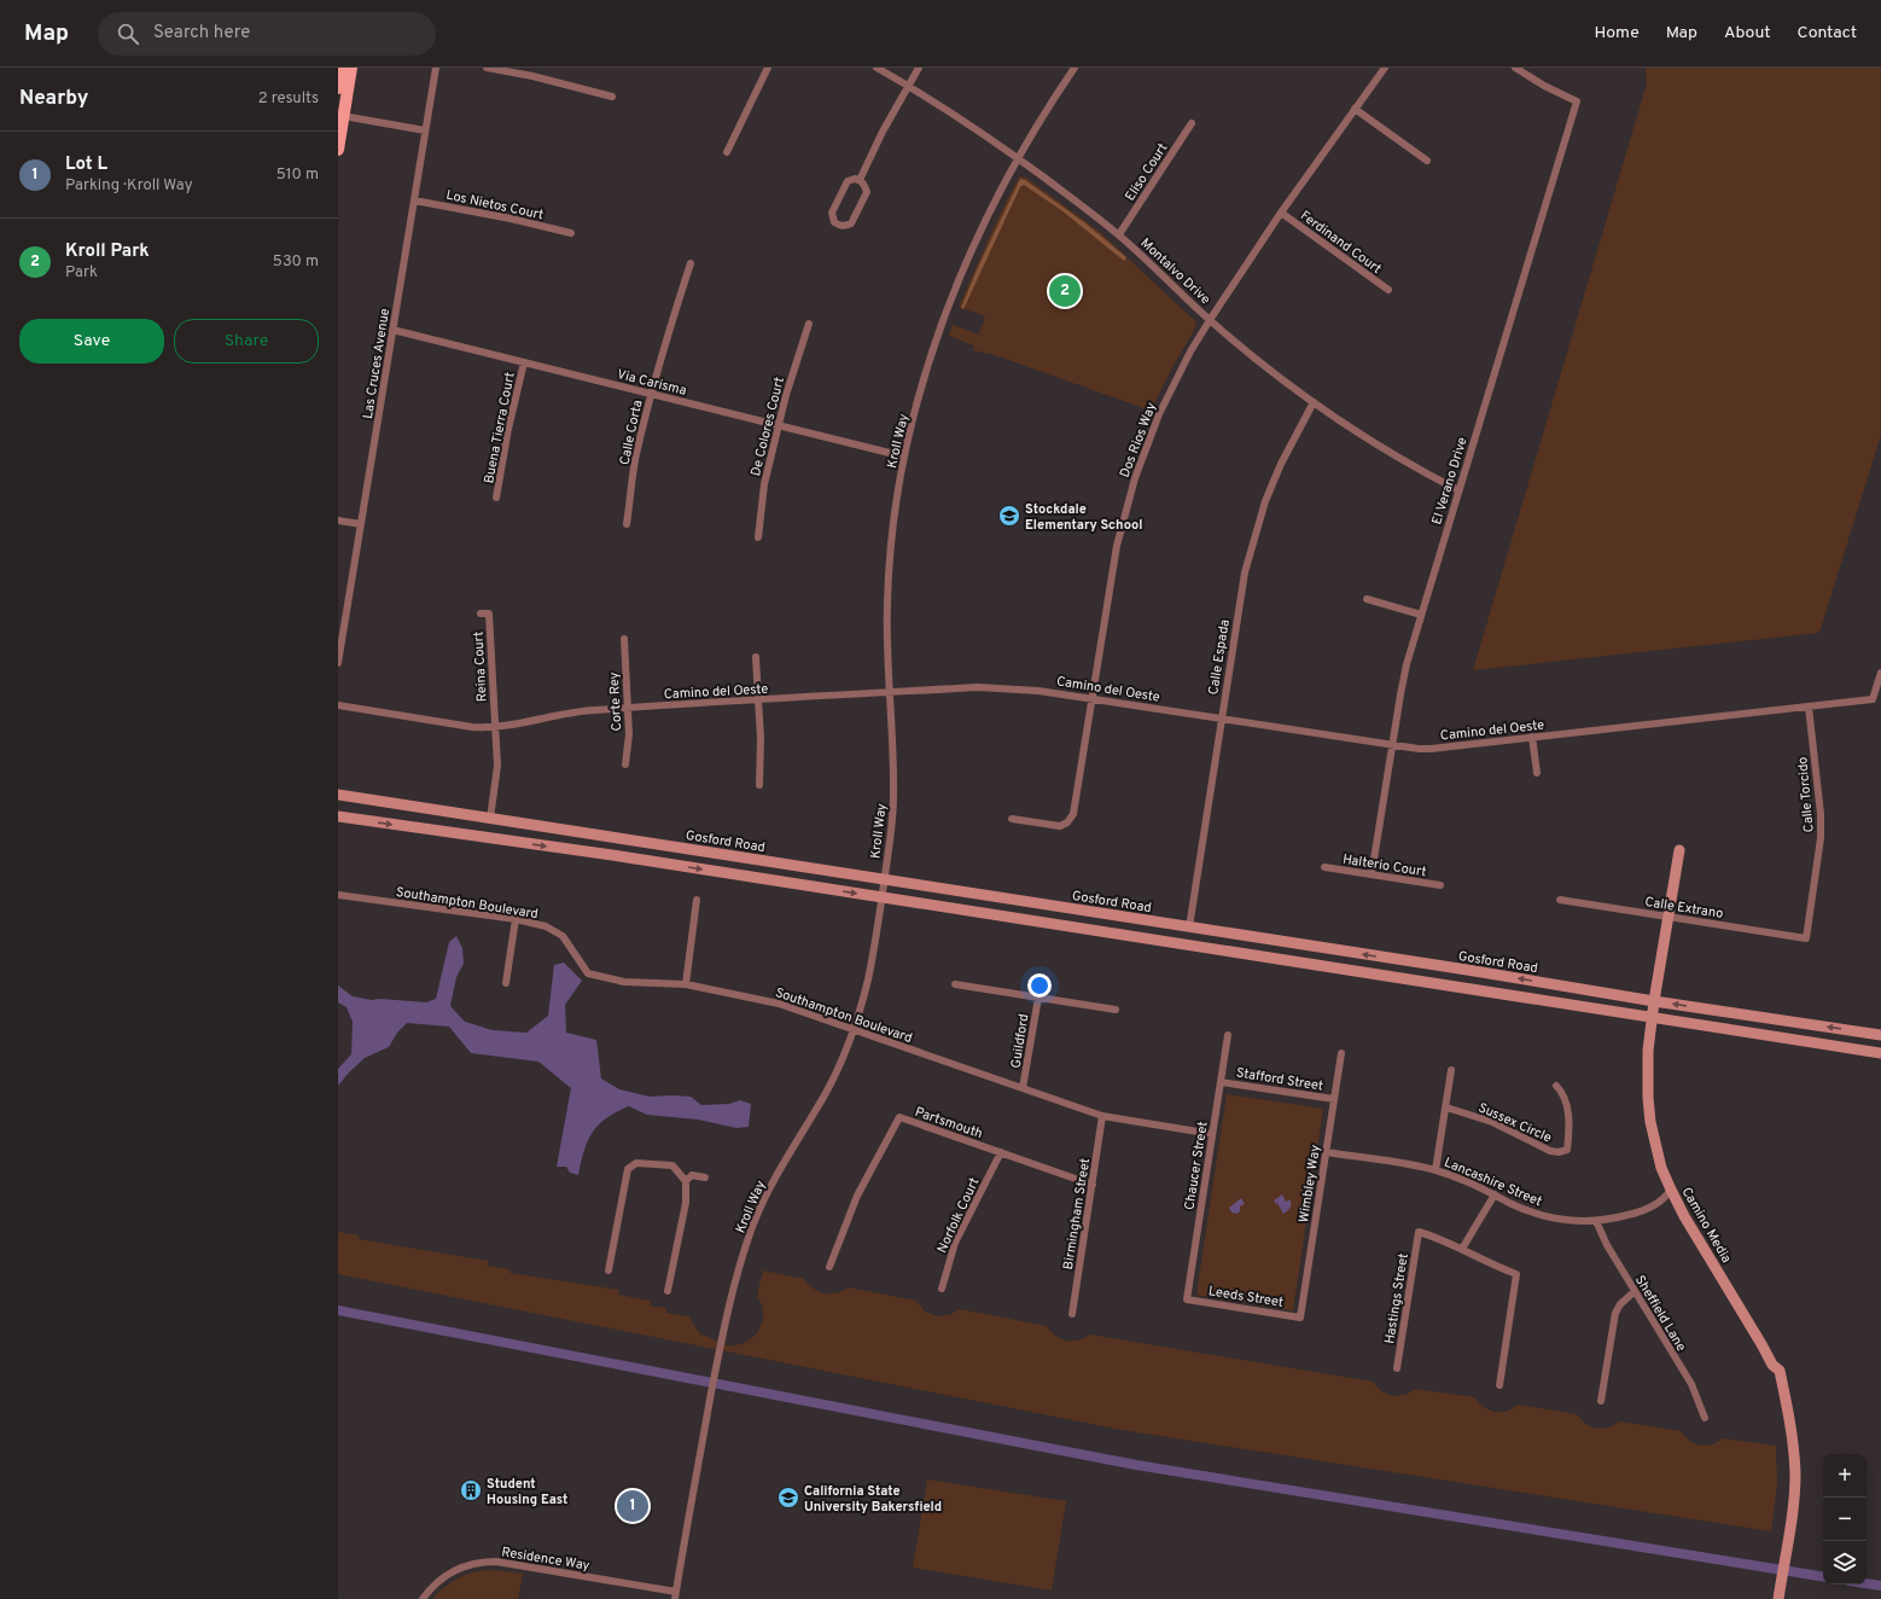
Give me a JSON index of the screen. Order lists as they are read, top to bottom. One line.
{"streets":{"main road":["Gosford Road","Camino Media"],"street":["Eliso Court","Los Nietos Court","Ferdinand Court","Montalvo Drive","Las Cruces Avenue","Via Carisma","De Colores Court","Buena Tierra Court","Calle Corta","Dos Rios Way","Kroll Way","El Verano Drive","Calle Espada","Reina Court","Camino del Oeste","Corte Rey","Calle Torcido","Halterio Court","Southampton Boulevard","Calle Extrano","Guildford","Stafford Street","Partsmouth","Sussex Circle","Chaucer Street","Lancashire Street","Wimbley Way","Birmingham Street","Norfolk Court","Leeds Street","Hastings Street","Sheffield Lane","Residence Way"]},"crossings":[["Eliso Court","Montalvo Drive"],["Los Nietos Court","Las Cruces Avenue"],["Ferdinand Court","Dos Rios Way"],["Montalvo Drive","Dos Rios Way"],["Montalvo Drive","Kroll Way"],["Montalvo Drive","El Verano Drive"],["Montalvo Drive","Calle Espada"],["Las Cruces Avenue","Via Carisma"],["Via Carisma","De Colores Court"],["Via Carisma","Buena Tierra Court"],["Via Carisma","Calle Corta"],["Via Carisma","Kroll Way"],["Dos Rios Way","Camino del Oeste"],["Kroll Way","Camino del Oeste"],["Kroll Way","Gosford Road"],["Kroll Way","Southampton Boulevard"],["Kroll Way","Residence Way"],["El Verano Drive","Camino del Oeste"],["El Verano Drive","Halterio Court"],["Calle Espada","Camino del Oeste"],["Calle Espada","Gosford Road"],["Reina Court","Camino del Oeste"],["Camino del Oeste","Corte Rey"],["Camino del Oeste","Calle Torcido"],["Calle Torcido","Calle Extrano"],["Gosford Road","Camino Media"],["Southampton Boulevard","Guildford"],["Southampton Boulevard","Chaucer Street"],["Southampton Boulevard","Birmingham Street"],["Calle Extrano","Camino Media"],["Stafford Street","Chaucer Street"],["Stafford Street","Wimbley Way"],["Partsmouth","Birmingham Street"],["Partsmouth","Norfolk Court"],["Chaucer Street","Leeds Street"],["Lancashire Street","Wimbley Way"],["Lancashire Street","Camino Media"],["Lancashire Street","Sheffield Lane"],["Wimbley Way","Leeds Street"]],"places":{"school or university":["Stockdale Elementary School","California State University Bakersfield"],"building":["Student Housing East"]},"page":{"header":"Map","search":"Search here","nav":["Home","Map","About","Contact"],"heading":["Nearby","2 results"],"list":[{"mark":"1","name":"Lot L","note":"Parking · Kroll Way","value":"510 m"},{"mark":"2","name":"Kroll Park","note":"Park","value":"530 m"}],"pins":["2","1"],"buttons":["Save","Share"],"map_buttons":["+","−"]}}
